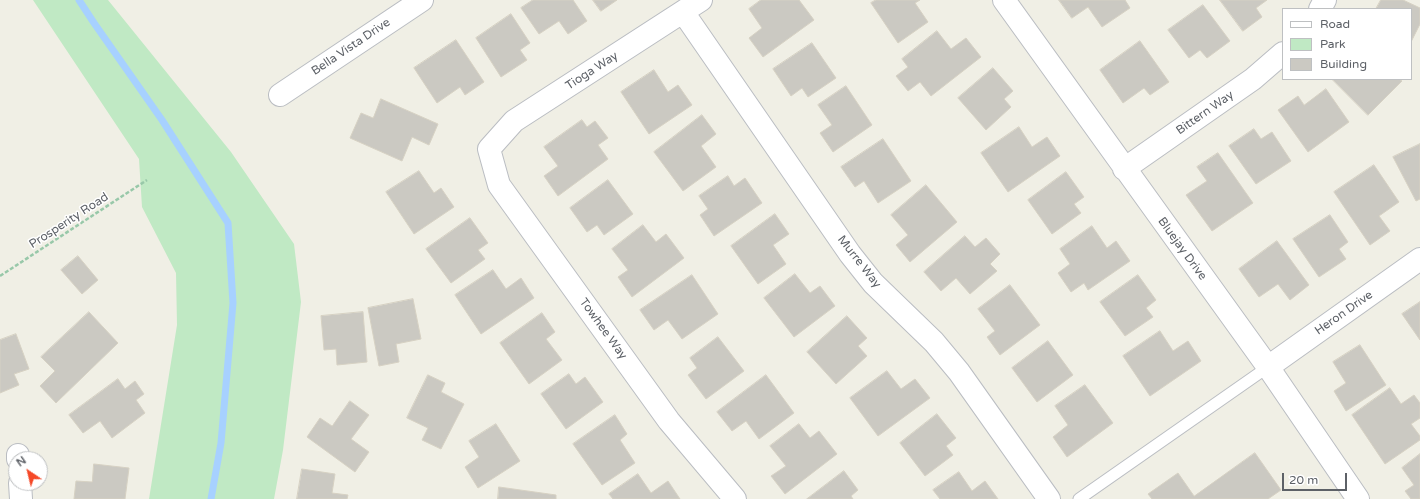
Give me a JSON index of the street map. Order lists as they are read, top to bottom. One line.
{"streets":{"street":["Bella Vista Drive","Tioga Way","Bittern Way","Bluejay Drive","Murre Way","Heron Drive","Towhee Way"],"path":["Prosperity Road"]},"crossings":[["Tioga Way","Murre Way"],["Tioga Way","Towhee Way"],["Bittern Way","Bluejay Drive"],["Bluejay Drive","Heron Drive"]],"legend":["Road","Park","Building"],"scale_bar":"20 m","north":"top left"}
